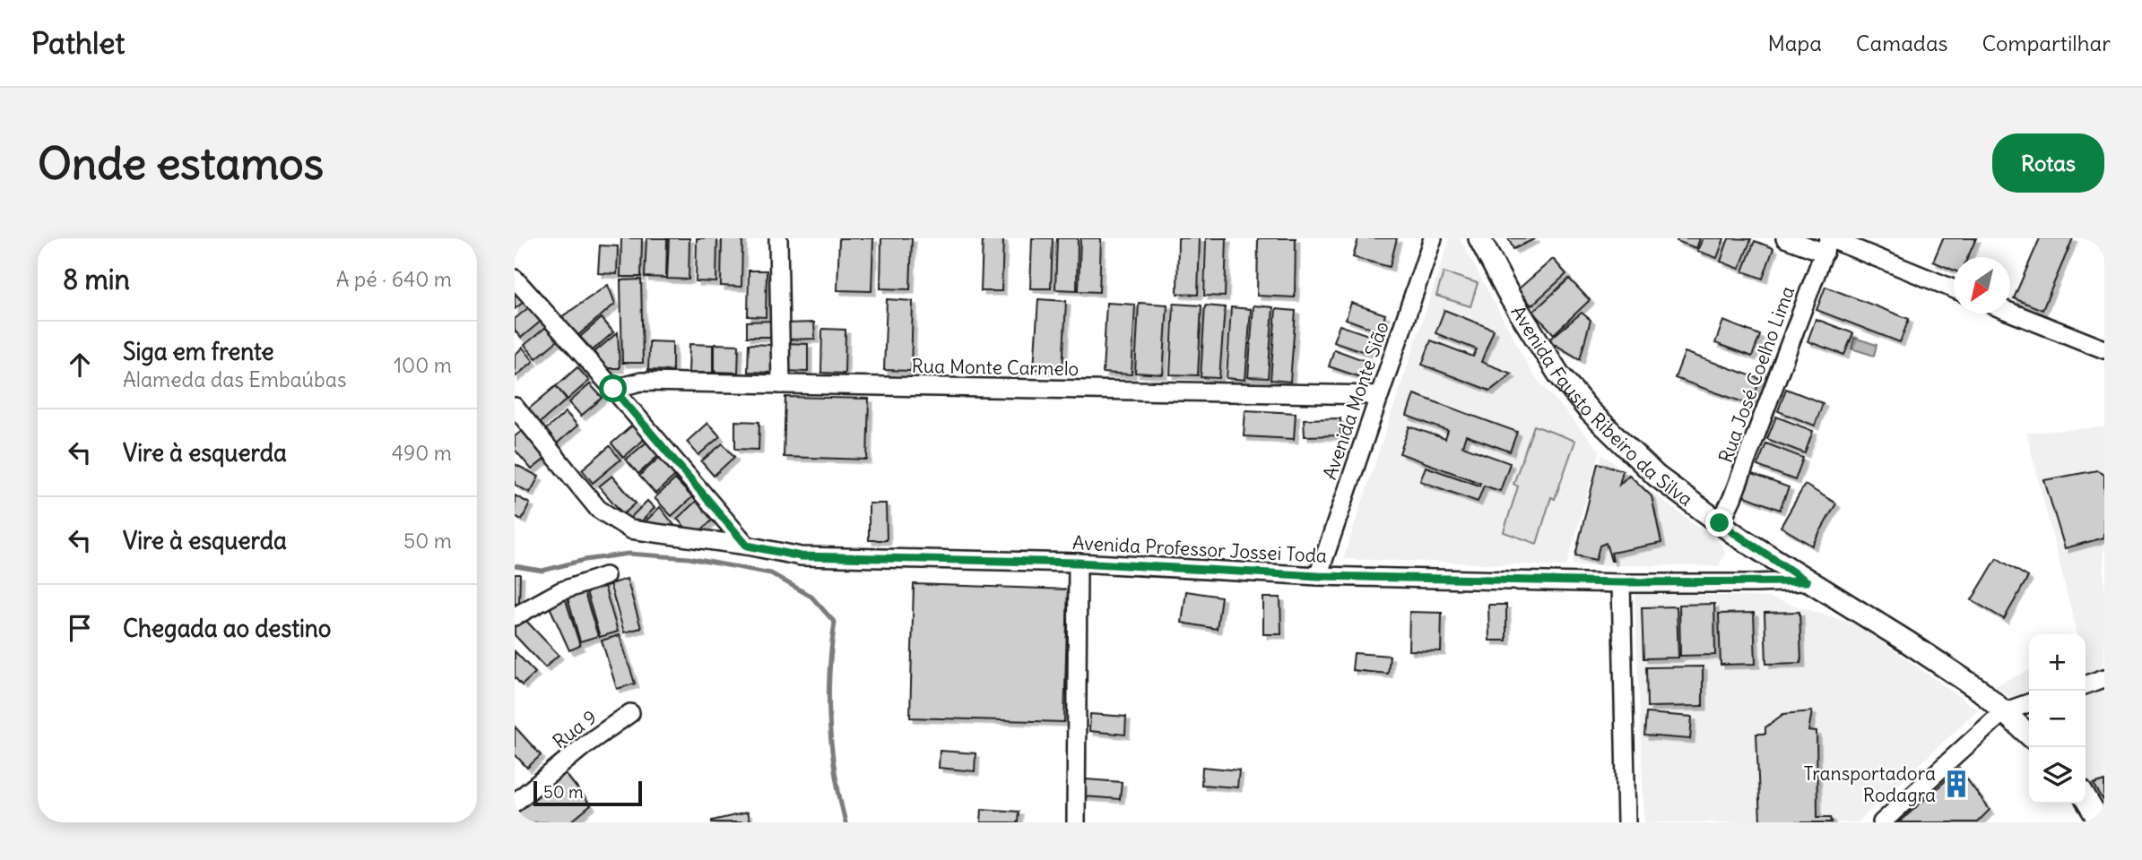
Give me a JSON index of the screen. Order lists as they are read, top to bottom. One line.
{"streets":{"main road":["Avenida Fausto Ribeiro da Silva"],"street":["Rua Monte Carmelo","Rua José Coelho Lima","Avenida Monte Sião","Avenida Professor Jossei Toda","Rua 9"]},"crossings":[["Rua Monte Carmelo","Avenida Monte Sião"],["Rua José Coelho Lima","Avenida Fausto Ribeiro da Silva"],["Avenida Monte Sião","Avenida Professor Jossei Toda"],["Avenida Fausto Ribeiro da Silva","Avenida Professor Jossei Toda"]],"places":{"building":["Transportadora Rodagra"]},"scale_bar":"50 m","north":"bottom left","page":{"header":"Pathlet","nav":["Mapa","Camadas","Compartilhar"],"buttons":"Rotas","title":"Onde estamos","heading":["8 min","A pé · 640 m"],"list":[["Siga em frente","Alameda das Embaúbas","100 m"],["Vire à esquerda","490 m"],["Vire à esquerda","50 m"],"Chegada ao destino"],"map_buttons":["+","−"],"scale":"50 m"}}
